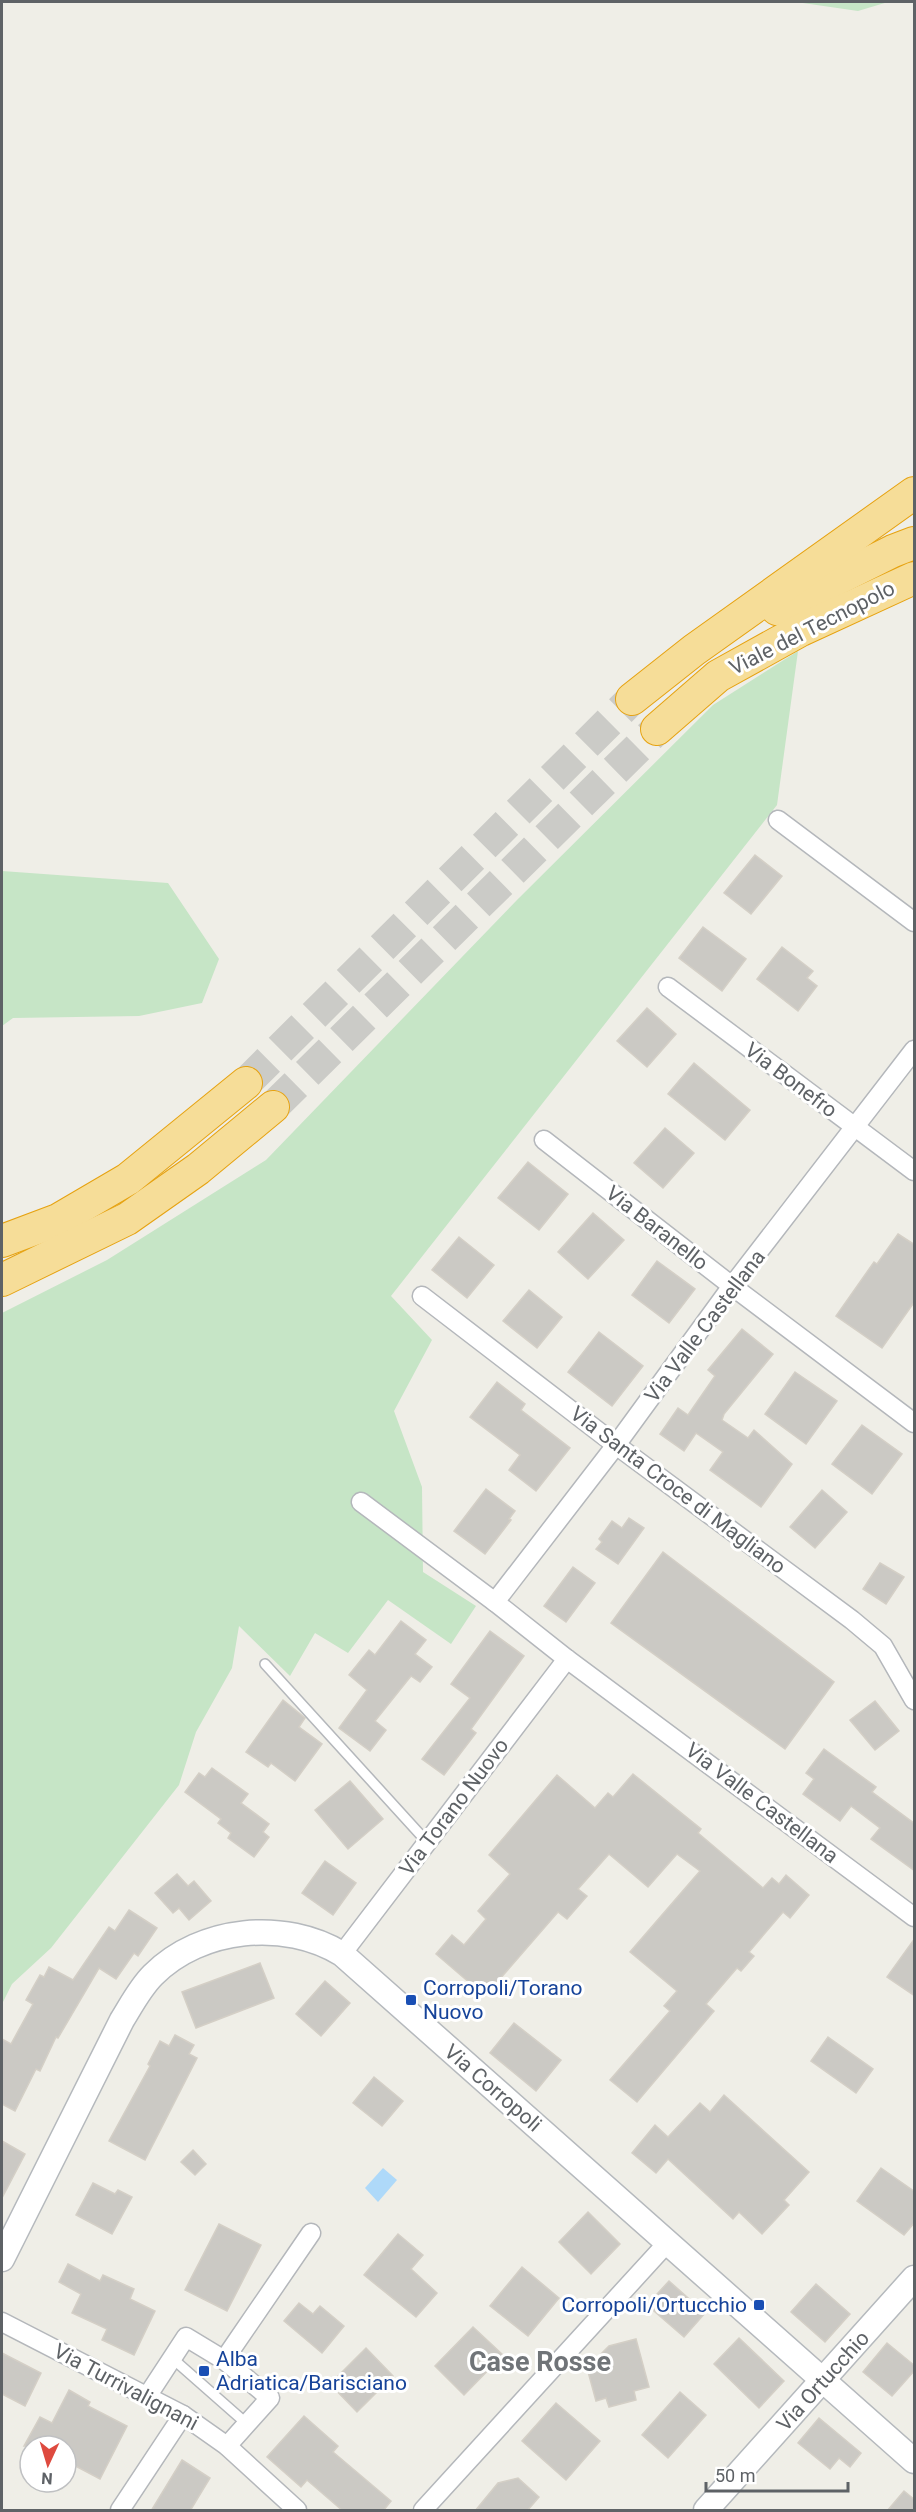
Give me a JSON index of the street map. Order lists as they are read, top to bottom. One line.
{"streets":{"highway":["Viale del Tecnopolo"],"street":["Via Bonefro","Via Baranello","Via Valle Castellana","Via Santa Croce di Magliano","Via Torano Nuovo","Via Corropoli","Via Ortucchio","Via Turrivalignani"]},"crossings":[["Via Bonefro","Via Valle Castellana"],["Via Baranello","Via Valle Castellana"],["Via Valle Castellana","Via Santa Croce di Magliano"],["Via Valle Castellana","Via Torano Nuovo"],["Via Torano Nuovo","Via Corropoli"],["Via Corropoli","Via Ortucchio"]],"districts":["Case Rosse"],"places":{"transit":["Corropoli/Torano Nuovo","Corropoli/Ortucchio","Alba Adriatica/Barisciano"]},"scale_bar":"50 m","north":"bottom"}
